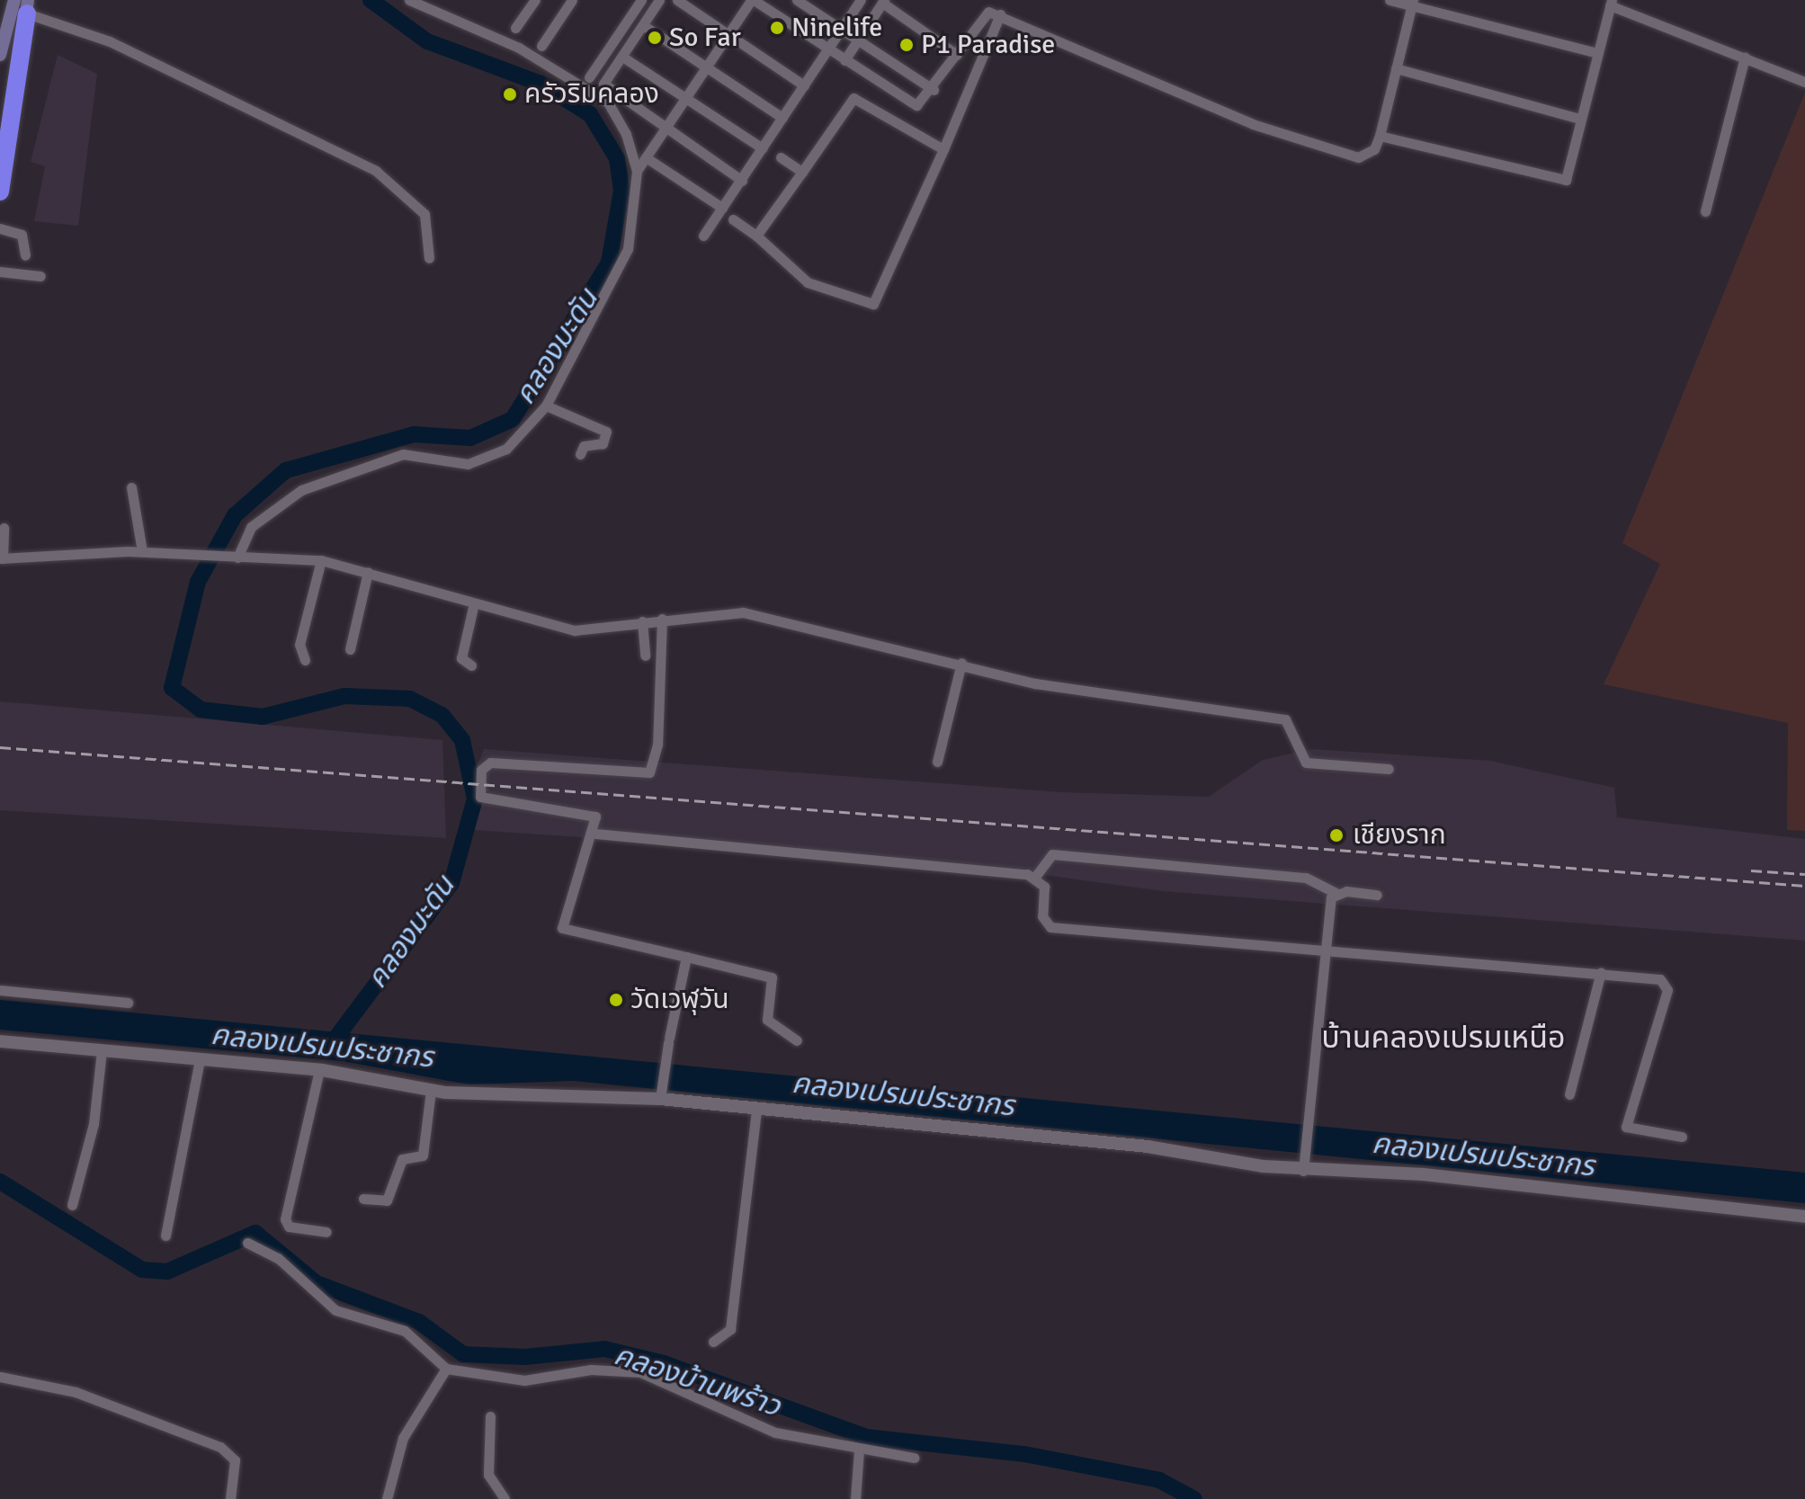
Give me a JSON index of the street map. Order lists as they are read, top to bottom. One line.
{"districts":["บ้านคลองเปรมเหนือ"],"water":["คลองมะดัน","คลองเปรมประชากร","คลองบ้านพร้าว"],"places":["Ninelife","So Far","P1 Paradise","ครัวริมคลอง","เชียงราก","วัดเวฬุวัน"]}
